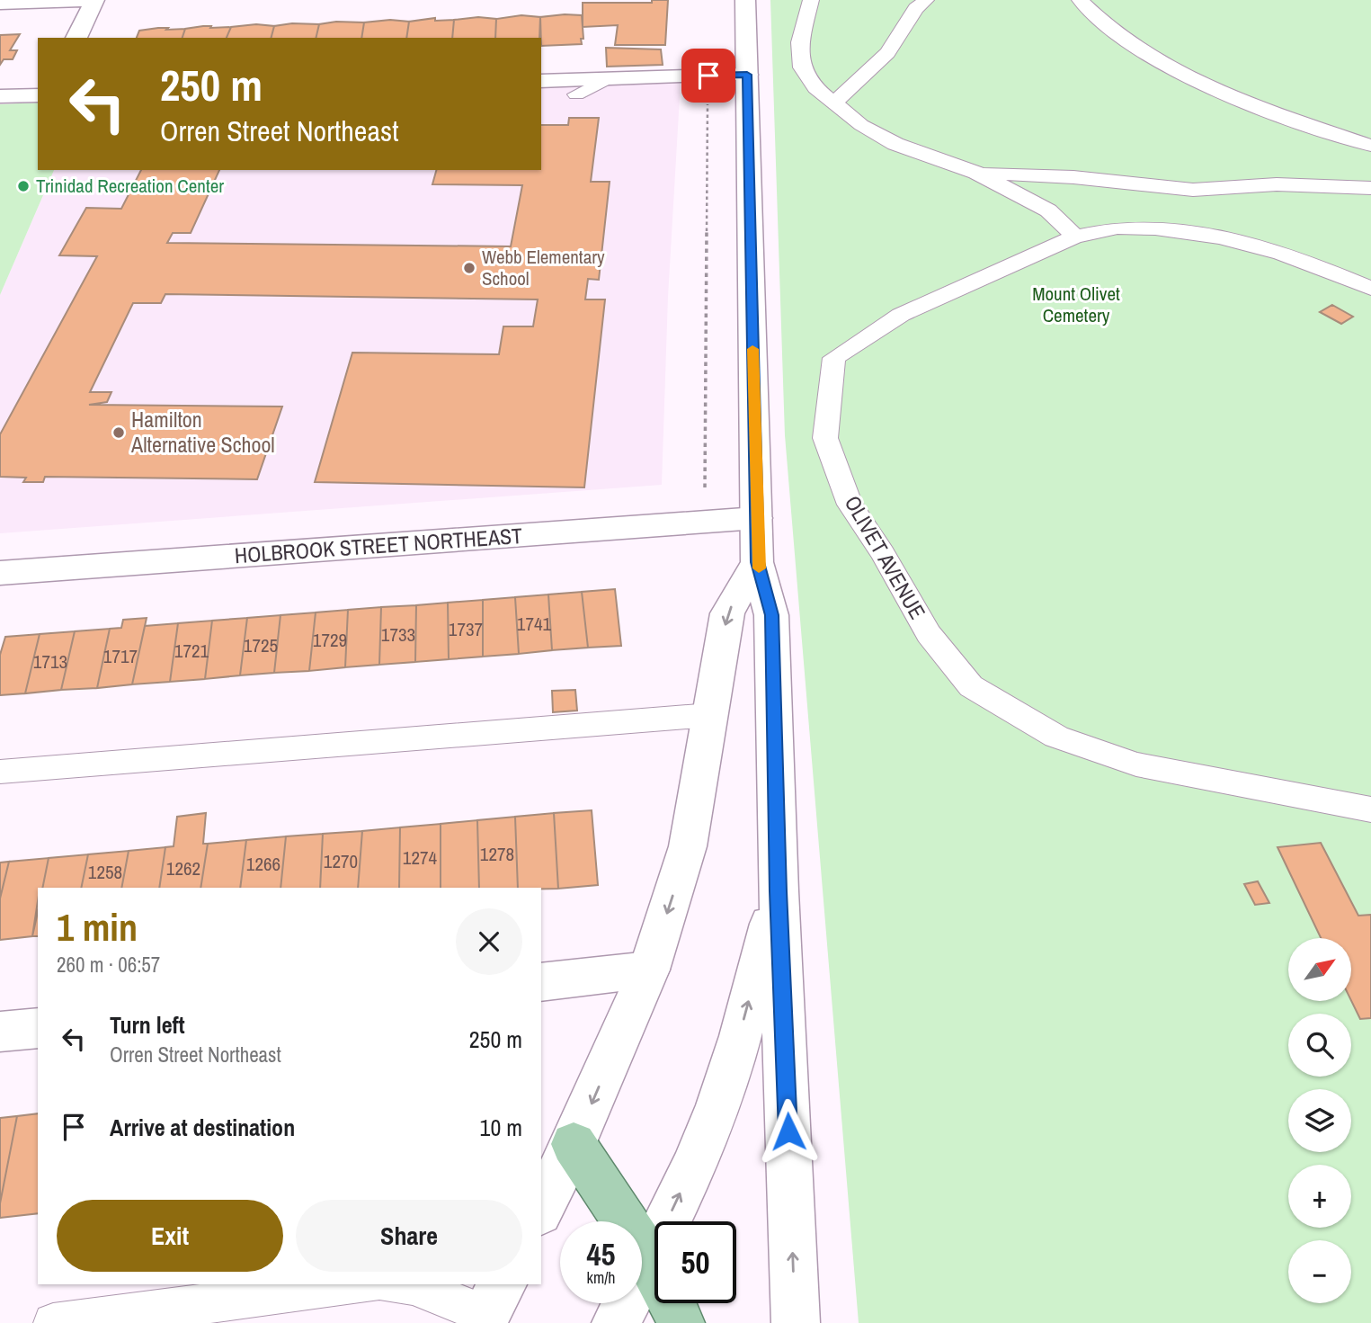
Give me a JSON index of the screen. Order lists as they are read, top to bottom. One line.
{"streets":{"main road":["HOLBROOK STREET NORTHEAST"],"lane":["OLIVET AVENUE"]},"parks":["Mount Olivet Cemetery"],"places":["Trinidad Recreation Center","Webb Elementary School","Hamilton Alternative School"],"house_numbers":["1741","1737","1733","1729","1725","1721","1717","1713","1278","1274","1270","1266","1262","1258"],"north":"top right","page":{"turn":["250 m","Orren Street Northeast"],"heading":["1 min","260 m · 06:57"],"map_buttons":["+","−"],"list":[{"name":"Turn left","note":"Orren Street Northeast","value":"250 m"},{"name":"Arrive at destination","value":"10 m"}],"buttons":["Exit","Share"],"speed":"45 km/h","limit":"50"}}
